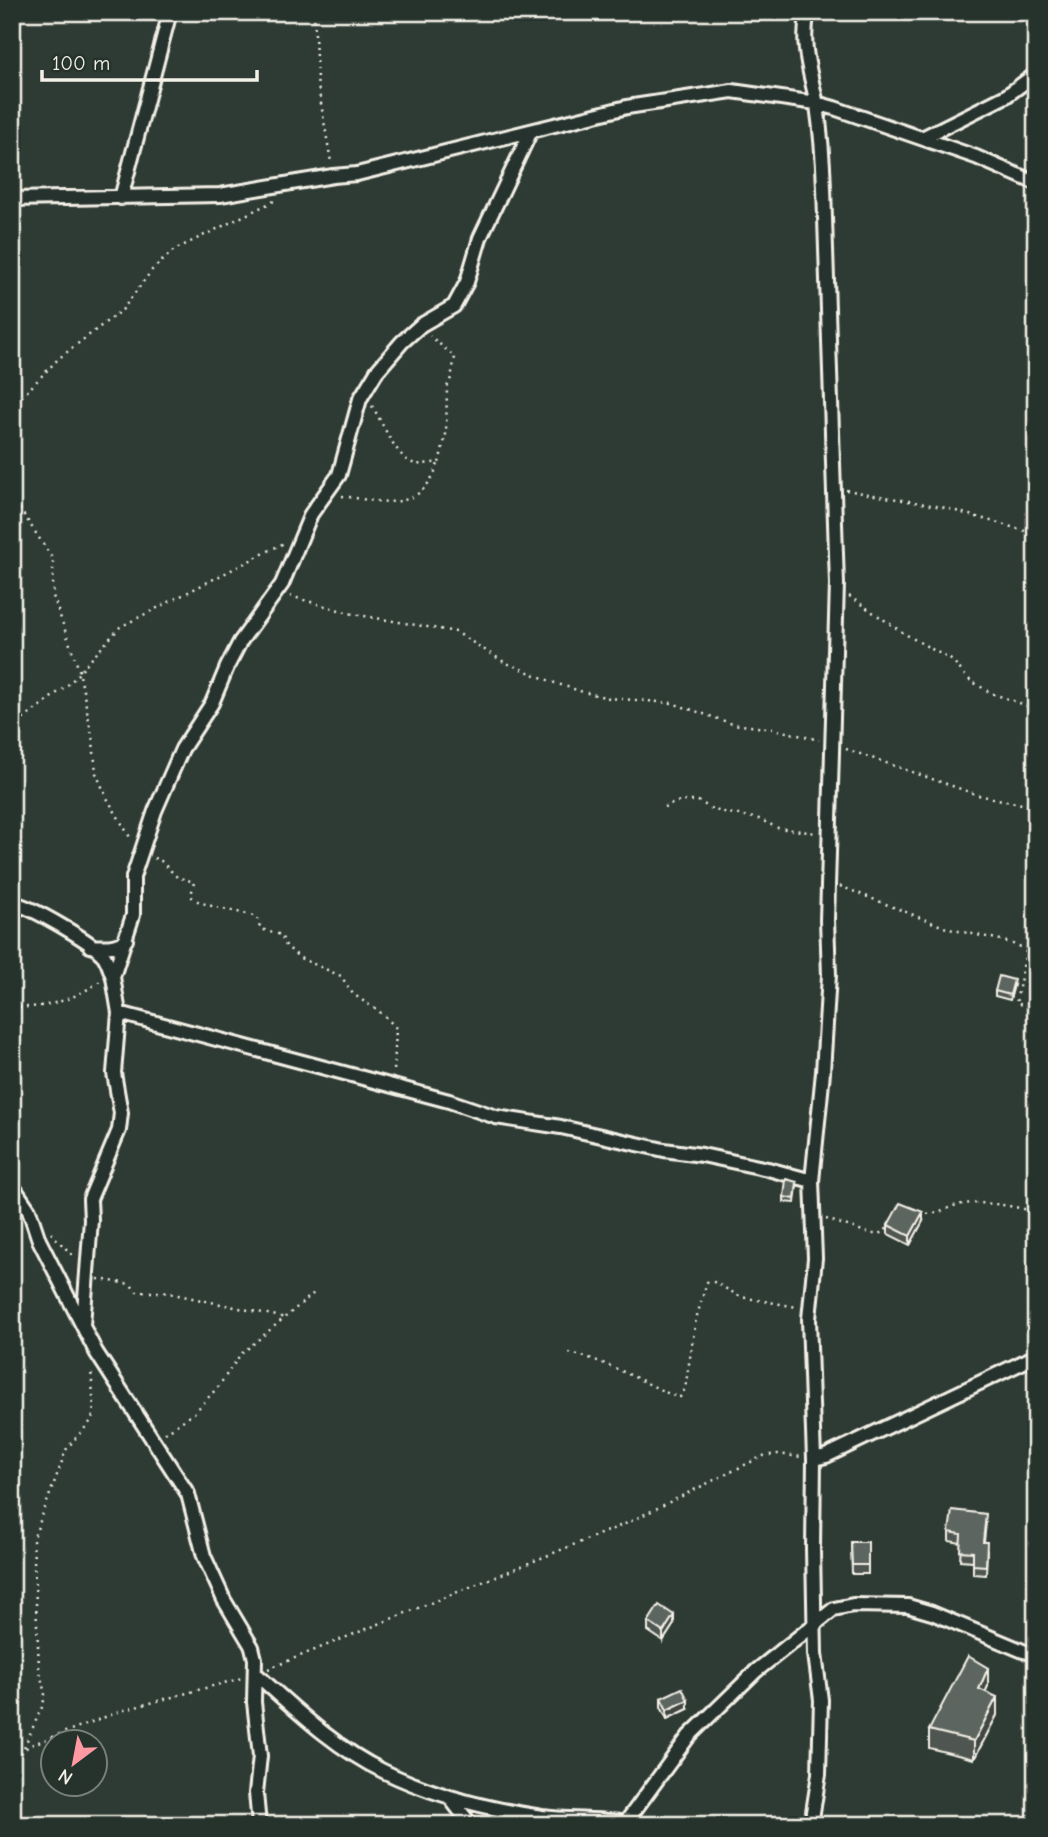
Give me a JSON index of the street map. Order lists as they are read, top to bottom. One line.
{"scale_bar":"100 m","north":"bottom left"}
